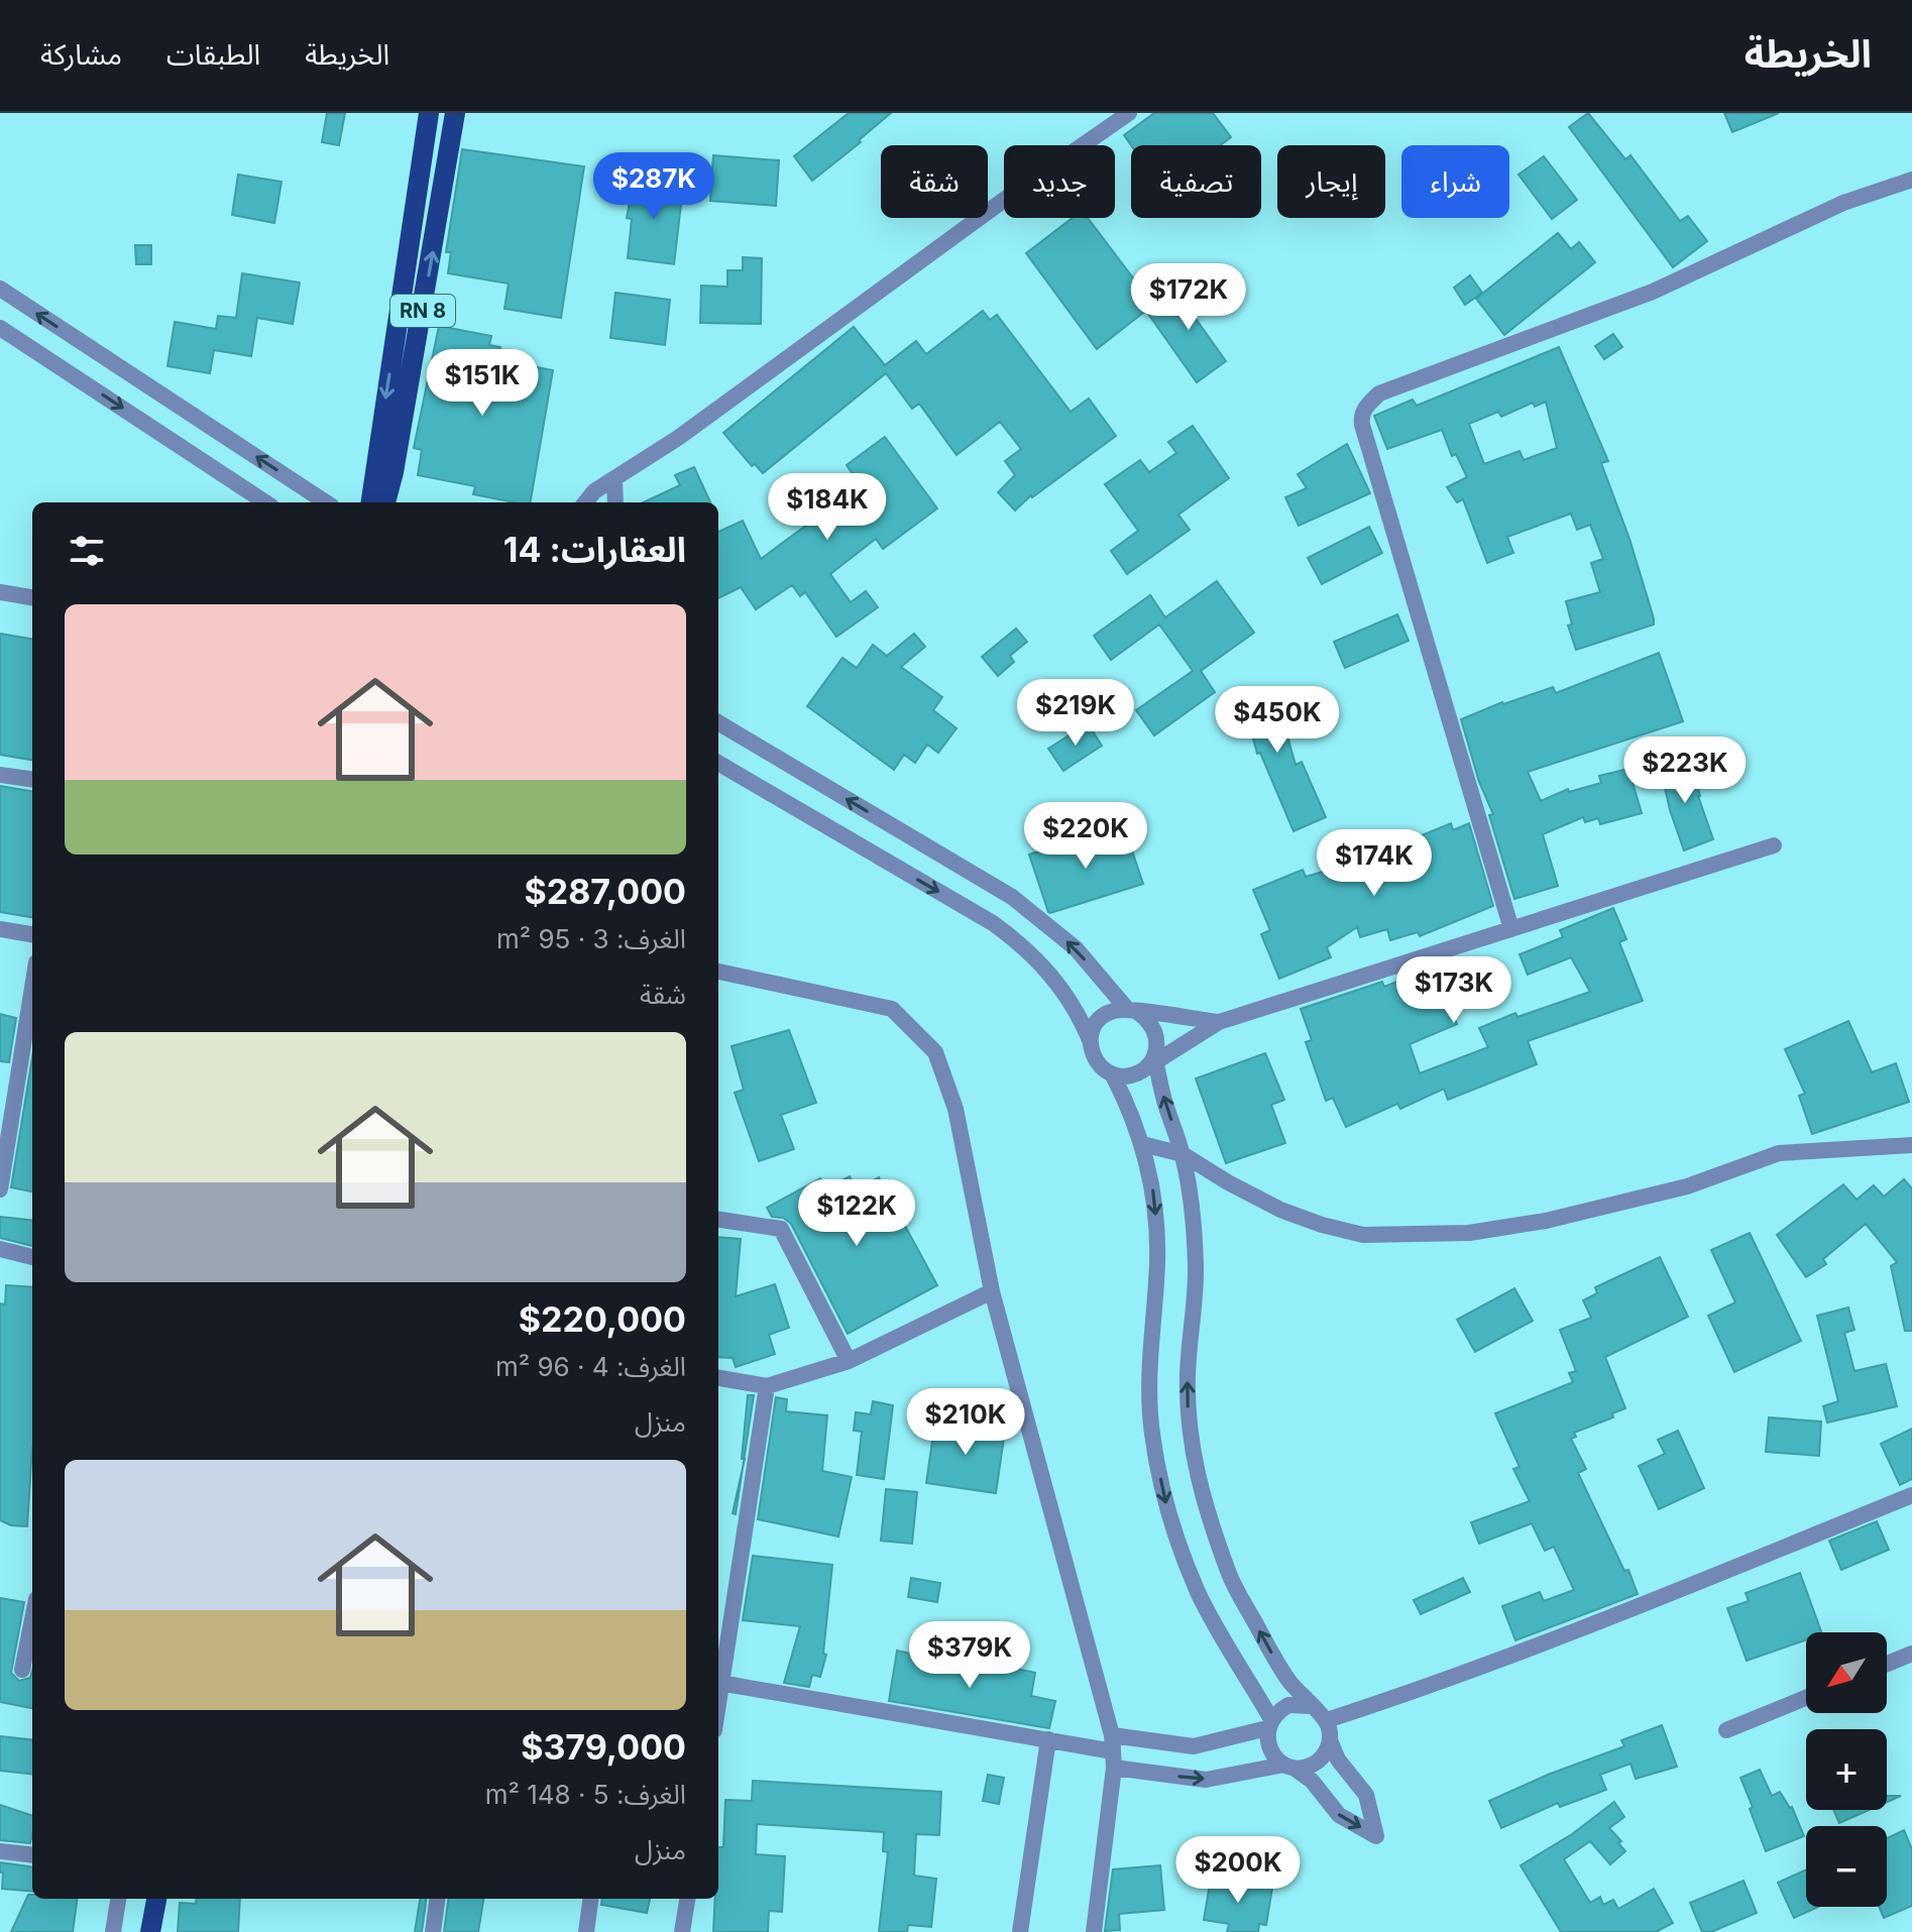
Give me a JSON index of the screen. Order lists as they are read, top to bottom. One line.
{"streets":{"main road":["RN 8"]},"north":"bottom left","page":{"header":"الخريطة","nav":["الخريطة","الطبقات","مشاركة"],"chip":["شراء","إيجار","تصفية","جديد","شقة"],"price":["$287K","$172K","$151K","$184K","$219K","$450K","$223K","$220K","$174K","$173K","$122K","$210K","$379K","$200K"],"heading":"العقارات: 14","list":[{"name":"$287,000","note":"الغرف: 3 · 95 m² · شقة"},{"name":"$220,000","note":"الغرف: 4 · 96 m² · منزل"},{"name":"$379,000","note":"الغرف: 5 · 148 m² · منزل"}],"map_buttons":["+","−"]}}
